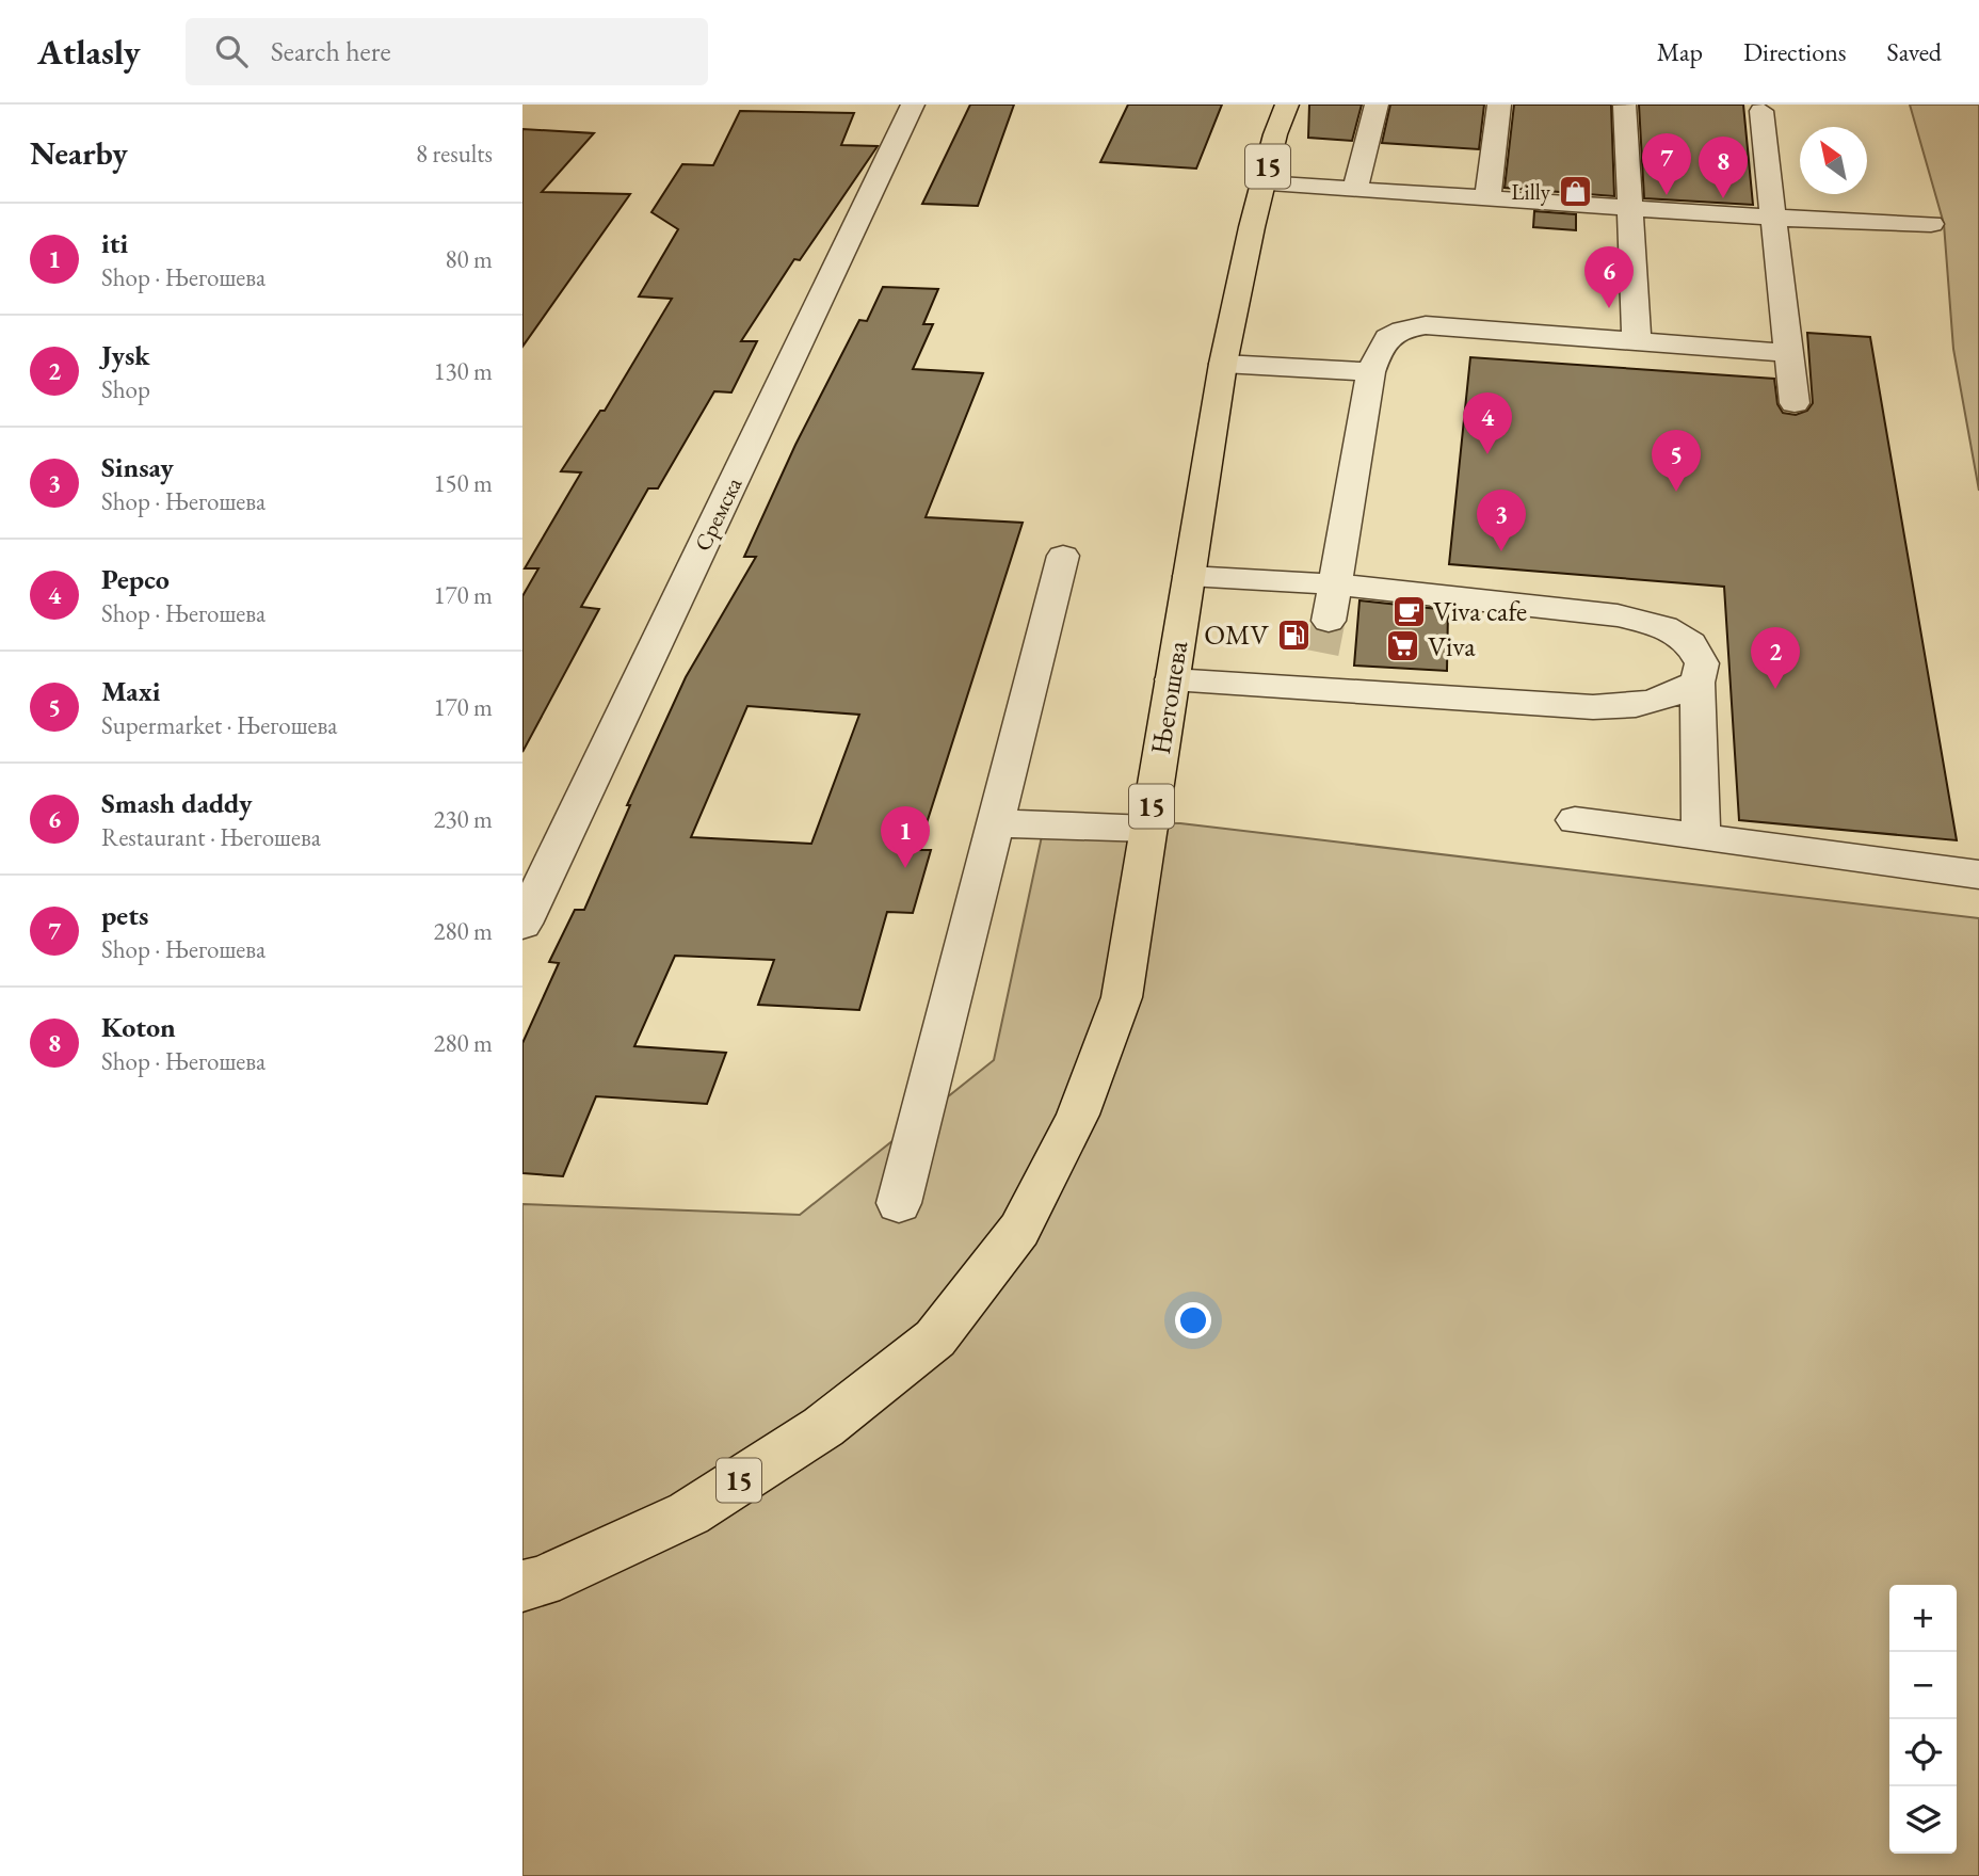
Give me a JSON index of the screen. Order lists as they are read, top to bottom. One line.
{"streets":{"main road":["15","Његошева"],"street":["Сремска"]},"places":{"shop":["Lilly"],"cafe":["Viva cafe"],"fuel station":["OMV"],"supermarket":["Viva"]},"north":"top left","page":{"header":"Atlasly","search":"Search here","nav":["Map","Directions","Saved"],"heading":["Nearby","8 results"],"pins":["7","8","6","4","5","3","2","1"],"list":[{"mark":"1","name":"iti","note":"Shop · Његошева","value":"80 m"},{"mark":"2","name":"Jysk","note":"Shop","value":"130 m"},{"mark":"3","name":"Sinsay","note":"Shop · Његошева","value":"150 m"},{"mark":"4","name":"Pepco","note":"Shop · Његошева","value":"170 m"},{"mark":"5","name":"Maxi","note":"Supermarket · Његошева","value":"170 m"},{"mark":"6","name":"Smash daddy","note":"Restaurant · Његошева","value":"230 m"},{"mark":"7","name":"pets","note":"Shop · Његошева","value":"280 m"},{"mark":"8","name":"Koton","note":"Shop · Његошева","value":"280 m"}],"map_buttons":["+","−"]}}
